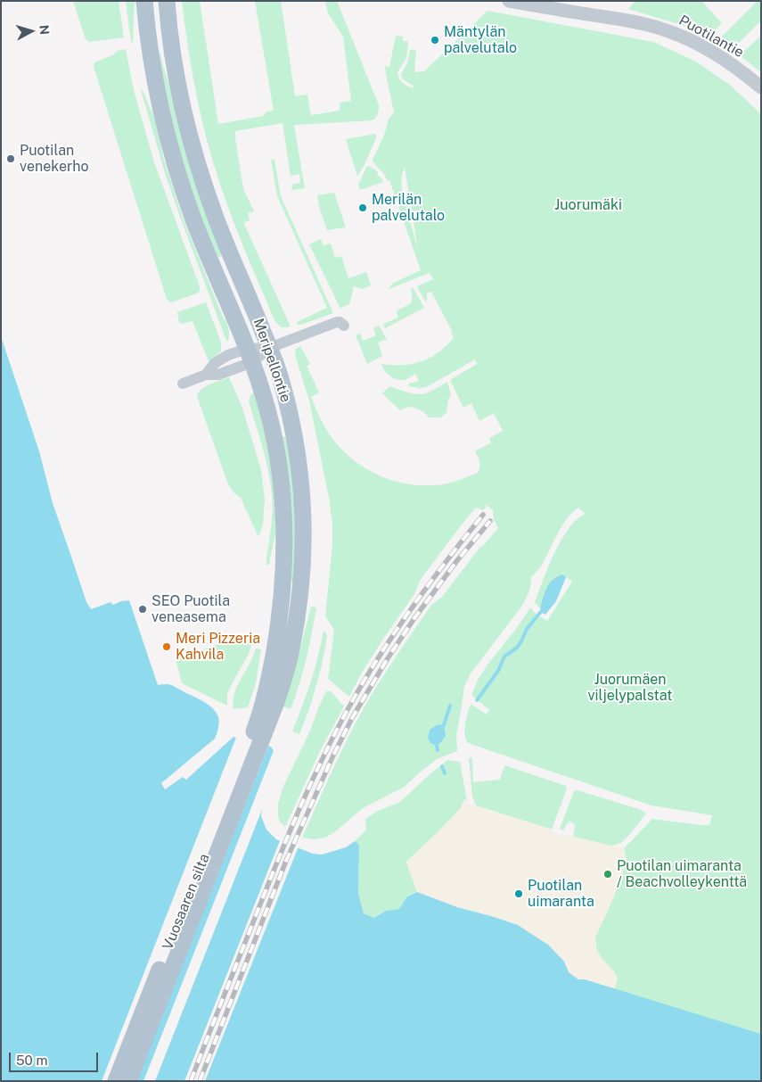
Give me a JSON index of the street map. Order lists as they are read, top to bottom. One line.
{"streets":{"main road":["Meripellontie","Vuosaaren silta"],"street":["Puotilantie"]},"crossings":[["Meripellontie","Vuosaaren silta"]],"parks":["Juorumäki","Juorumäen viljelypalstat"],"places":["Mäntylän palvelutalo","Puotilan venekerho","Merilän palvelutalo","SEO Puotila veneasema","Meri Pizzeria Kahvila","Puotilan uimaranta / Beachvolleykenttä","Puotilan uimaranta"],"scale_bar":"50 m","north":"right"}
